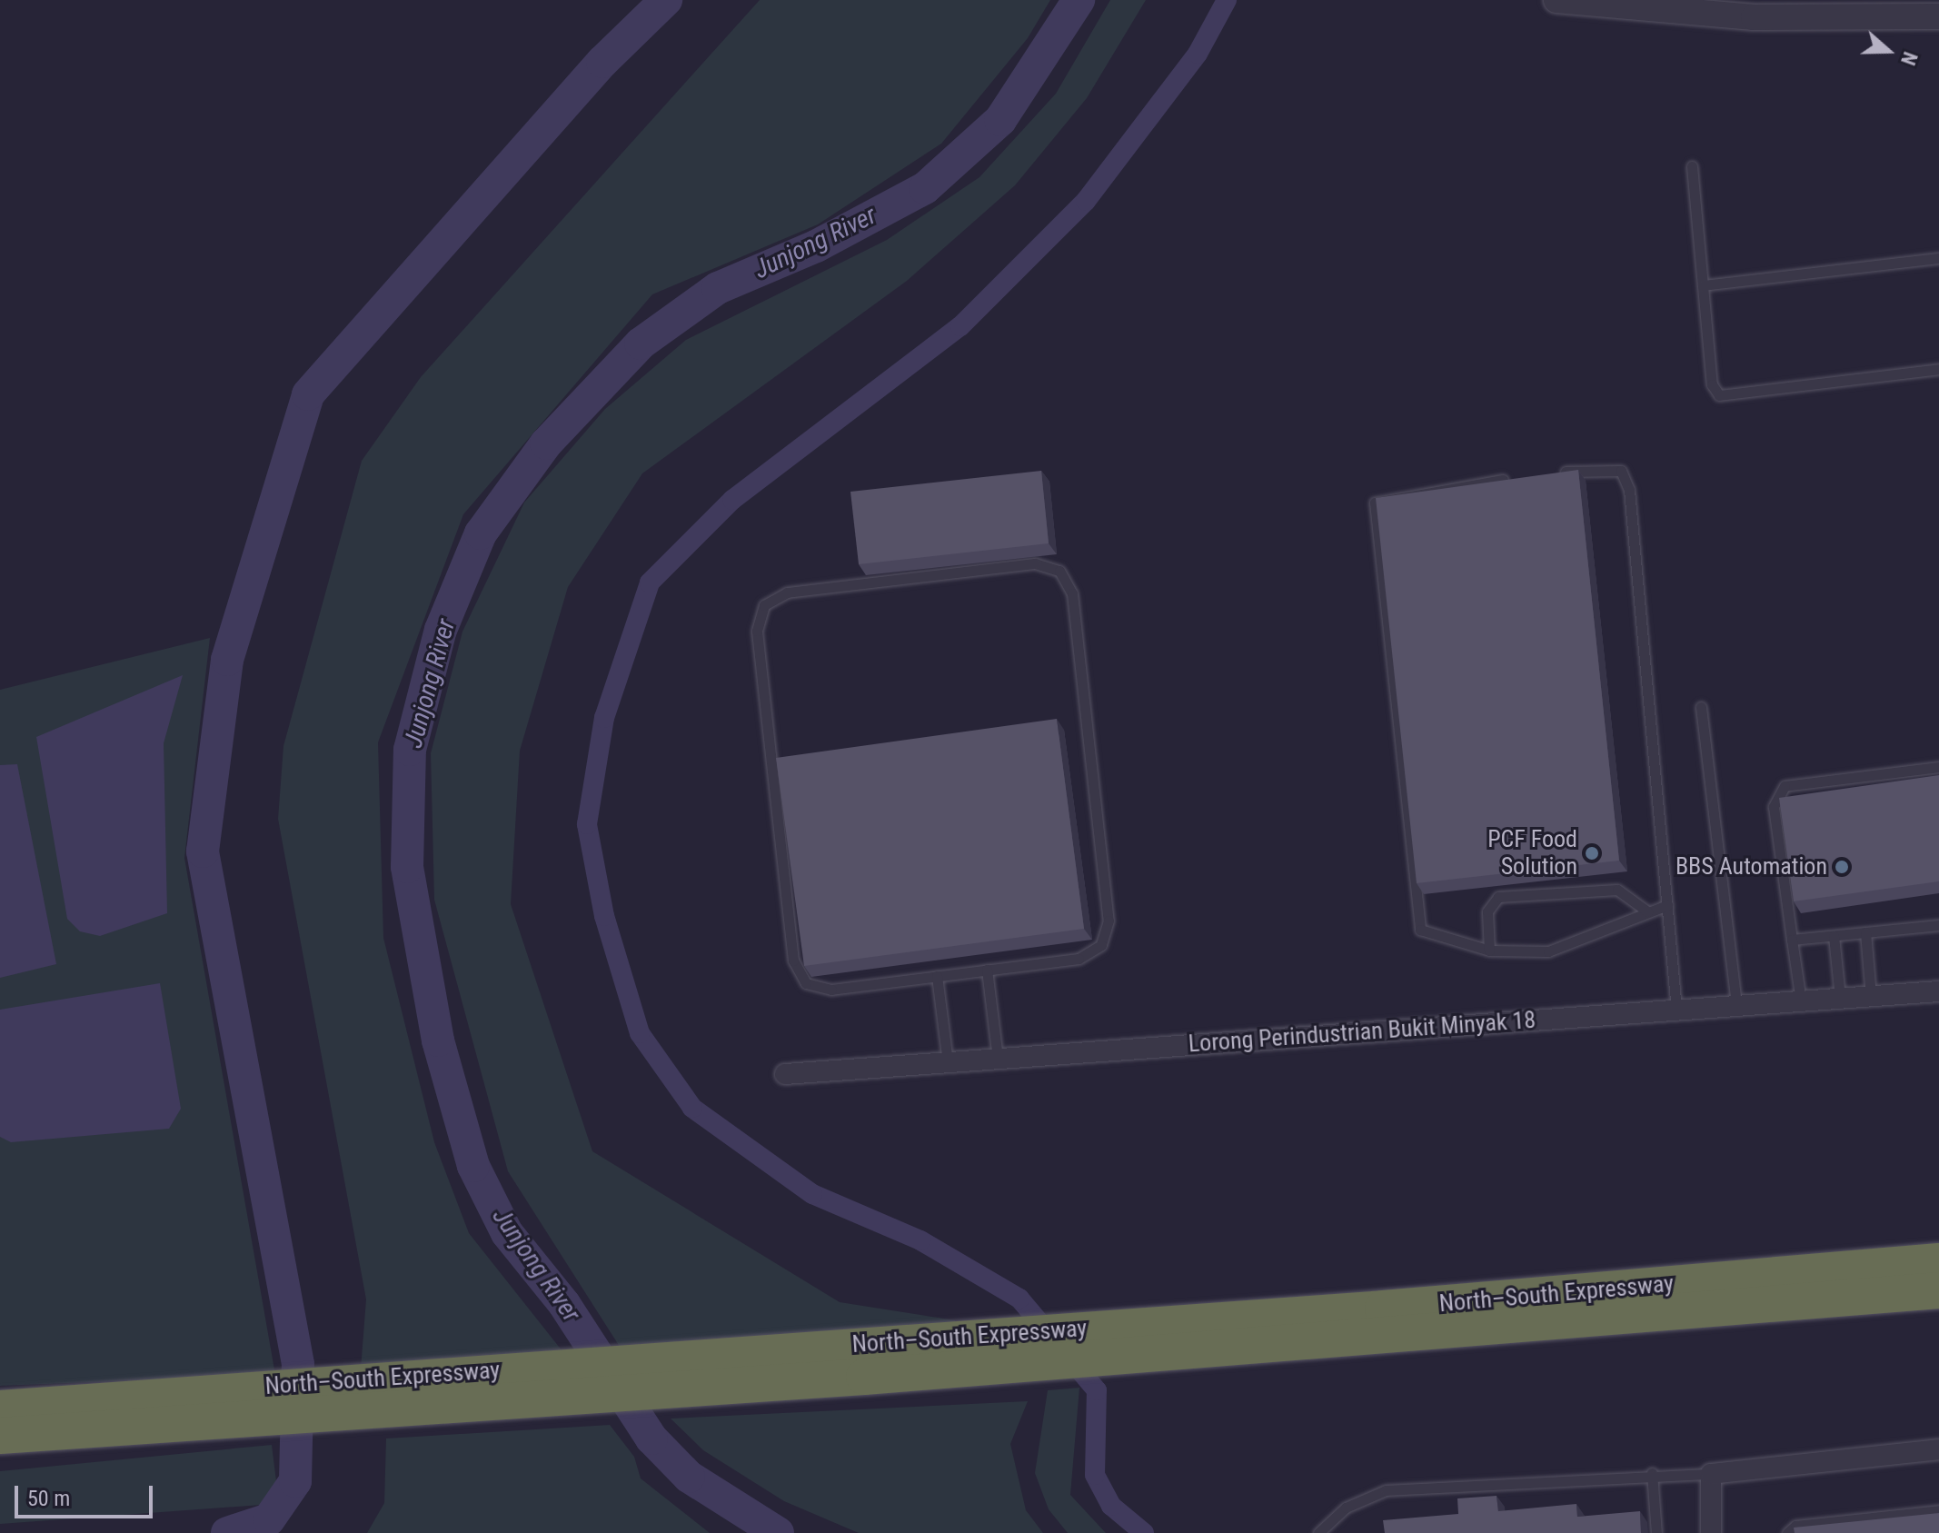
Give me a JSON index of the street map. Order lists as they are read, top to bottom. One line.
{"streets":{"highway":["North–South Expressway"],"street":["Lorong Perindustrian Bukit Minyak 18"]},"water":["Junjong River"],"places":["PCF Food Solution","BBS Automation"],"scale_bar":"50 m","north":"right"}
